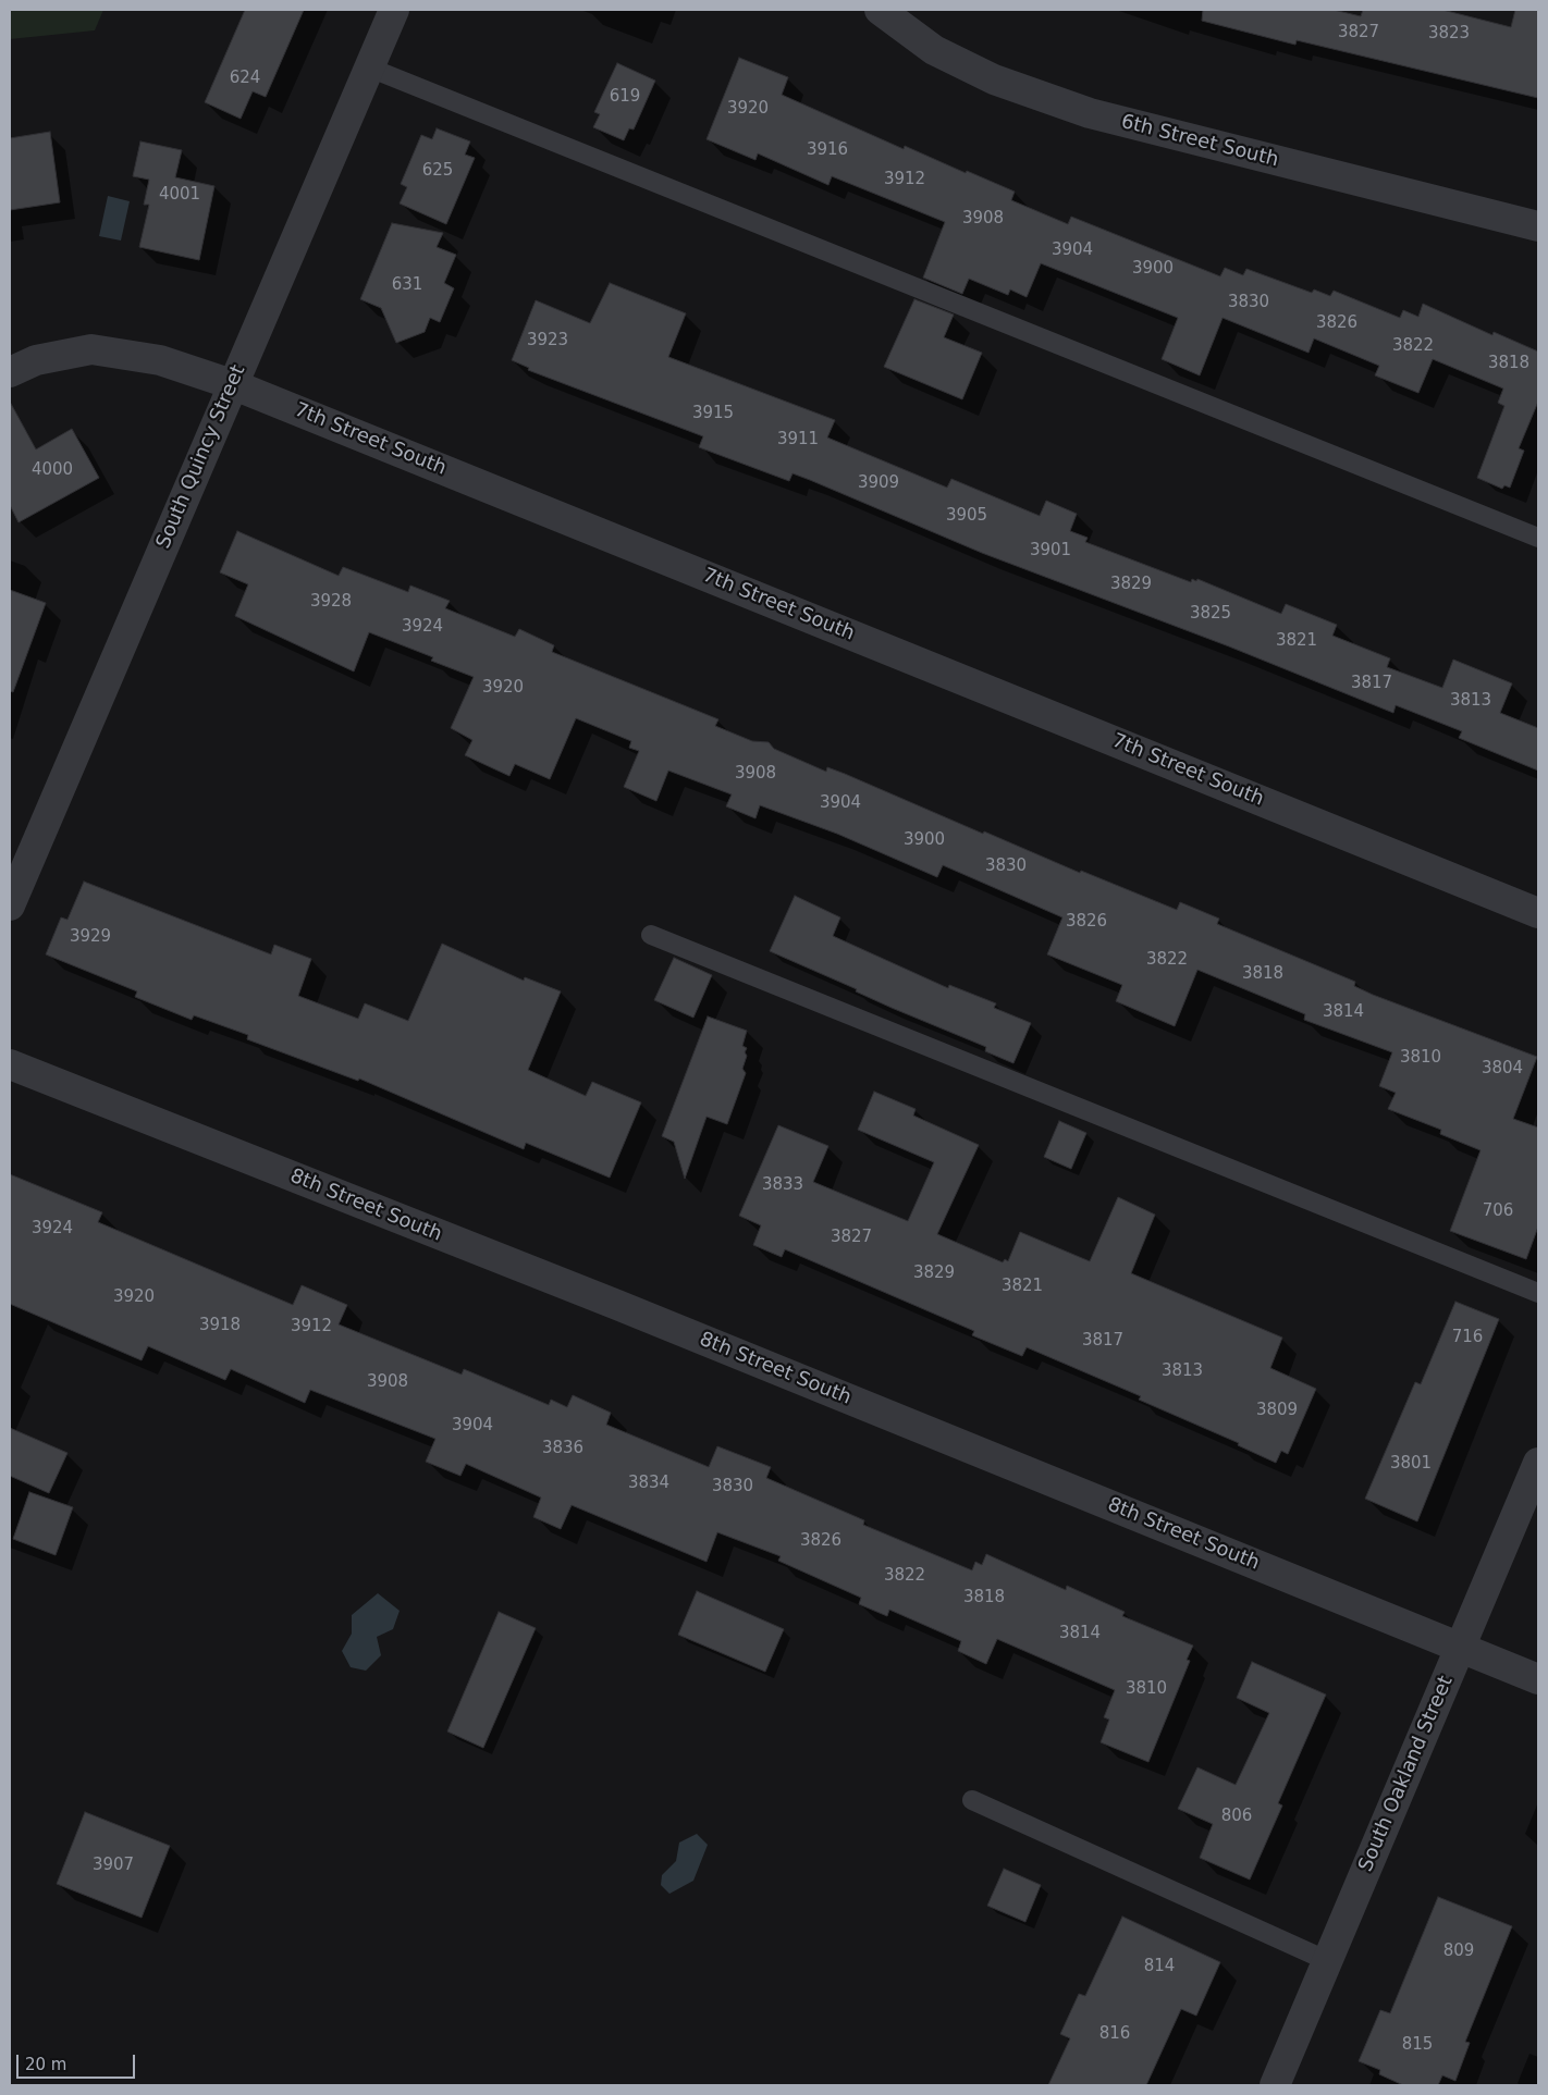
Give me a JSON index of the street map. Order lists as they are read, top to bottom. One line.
{"streets":{"street":["6th Street South","7th Street South","South Quincy Street","8th Street South","South Oakland Street"]},"crossings":[["7th Street South","South Quincy Street"],["8th Street South","South Oakland Street"]],"house_numbers":["3827","3823","624","619","3920","3916","625","3912","4001","3908","3904","3900","631","3830","3826","3923","3822","3818","3915","3911","4000","3909","3905","3901","3829","3928","3825","3924","3821","3817","3920","3813","3908","3904","3900","3830","3826","3929","3822","3818","3814","3810","3804","3833","706","3924","3827","3829","3821","3920","3918","3912","716","3817","3813","3908","3809","3904","3836","3801","3834","3830","3826","3822","3818","3814","3810","806","3907","809","814","816","815"],"scale_bar":"20 m"}
